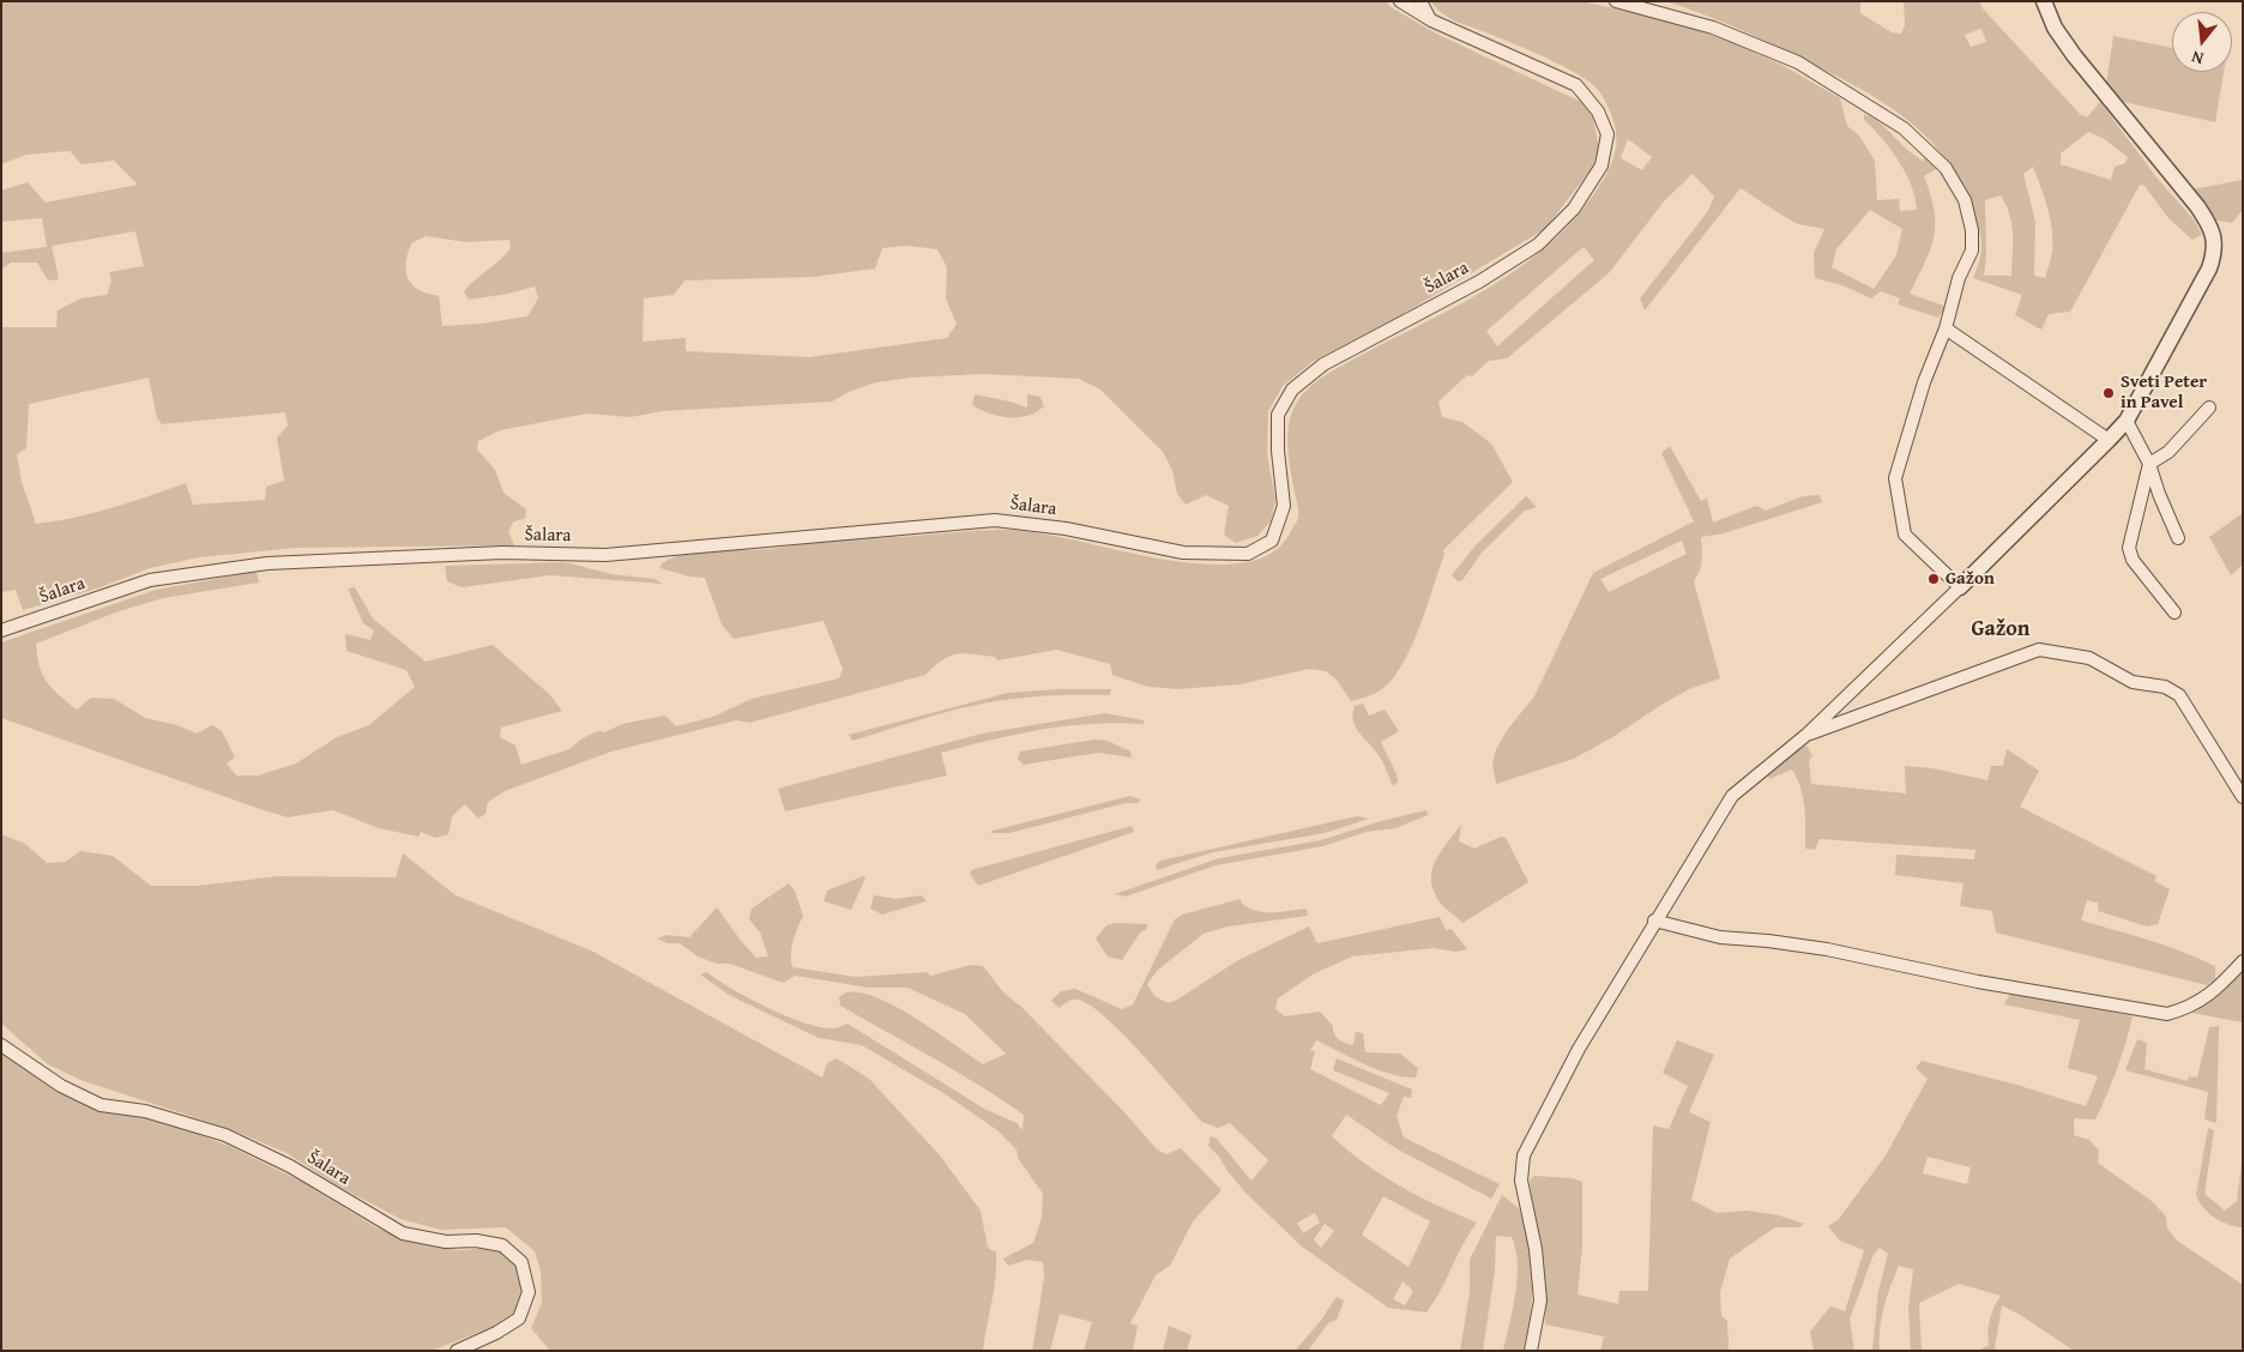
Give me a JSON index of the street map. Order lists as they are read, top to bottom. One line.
{"streets":{"street":["Šalara"]},"districts":["Gažon"],"places":["Sveti Peter in Pavel","Gažon"],"north":"bottom"}
